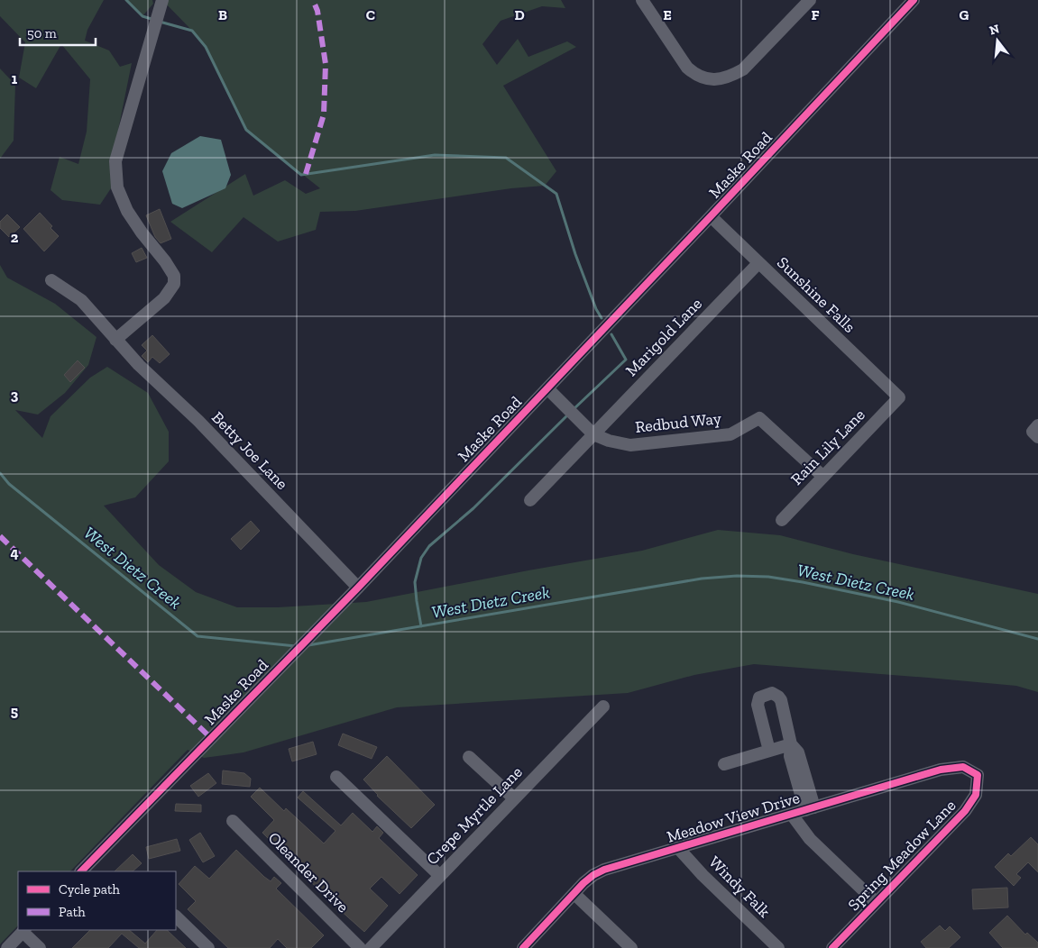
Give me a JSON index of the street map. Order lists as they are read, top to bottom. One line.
{"streets":{"street":["Maske Road","Sunshine Falls","Marigold Lane","Redbud Way","Rain Lily Lane","Betty Joe Lane","Crepe Myrtle Lane","Meadow View Drive","Spring Meadow Lane","Oleander Drive","Windy Falk"]},"crossings":[["Maske Road","Sunshine Falls"],["Maske Road","Betty Joe Lane"],["Sunshine Falls","Marigold Lane"],["Sunshine Falls","Rain Lily Lane"],["Marigold Lane","Redbud Way"],["Redbud Way","Rain Lily Lane"],["Meadow View Drive","Spring Meadow Lane"],["Meadow View Drive","Windy Falk"]],"water":["West Dietz Creek"],"legend":["Cycle path","Path"],"scale_bar":"50 m","north":"top","grid":{"columns":["B","C","D","E","F","G"],"rows":["1","2","3","4","5"]}}
